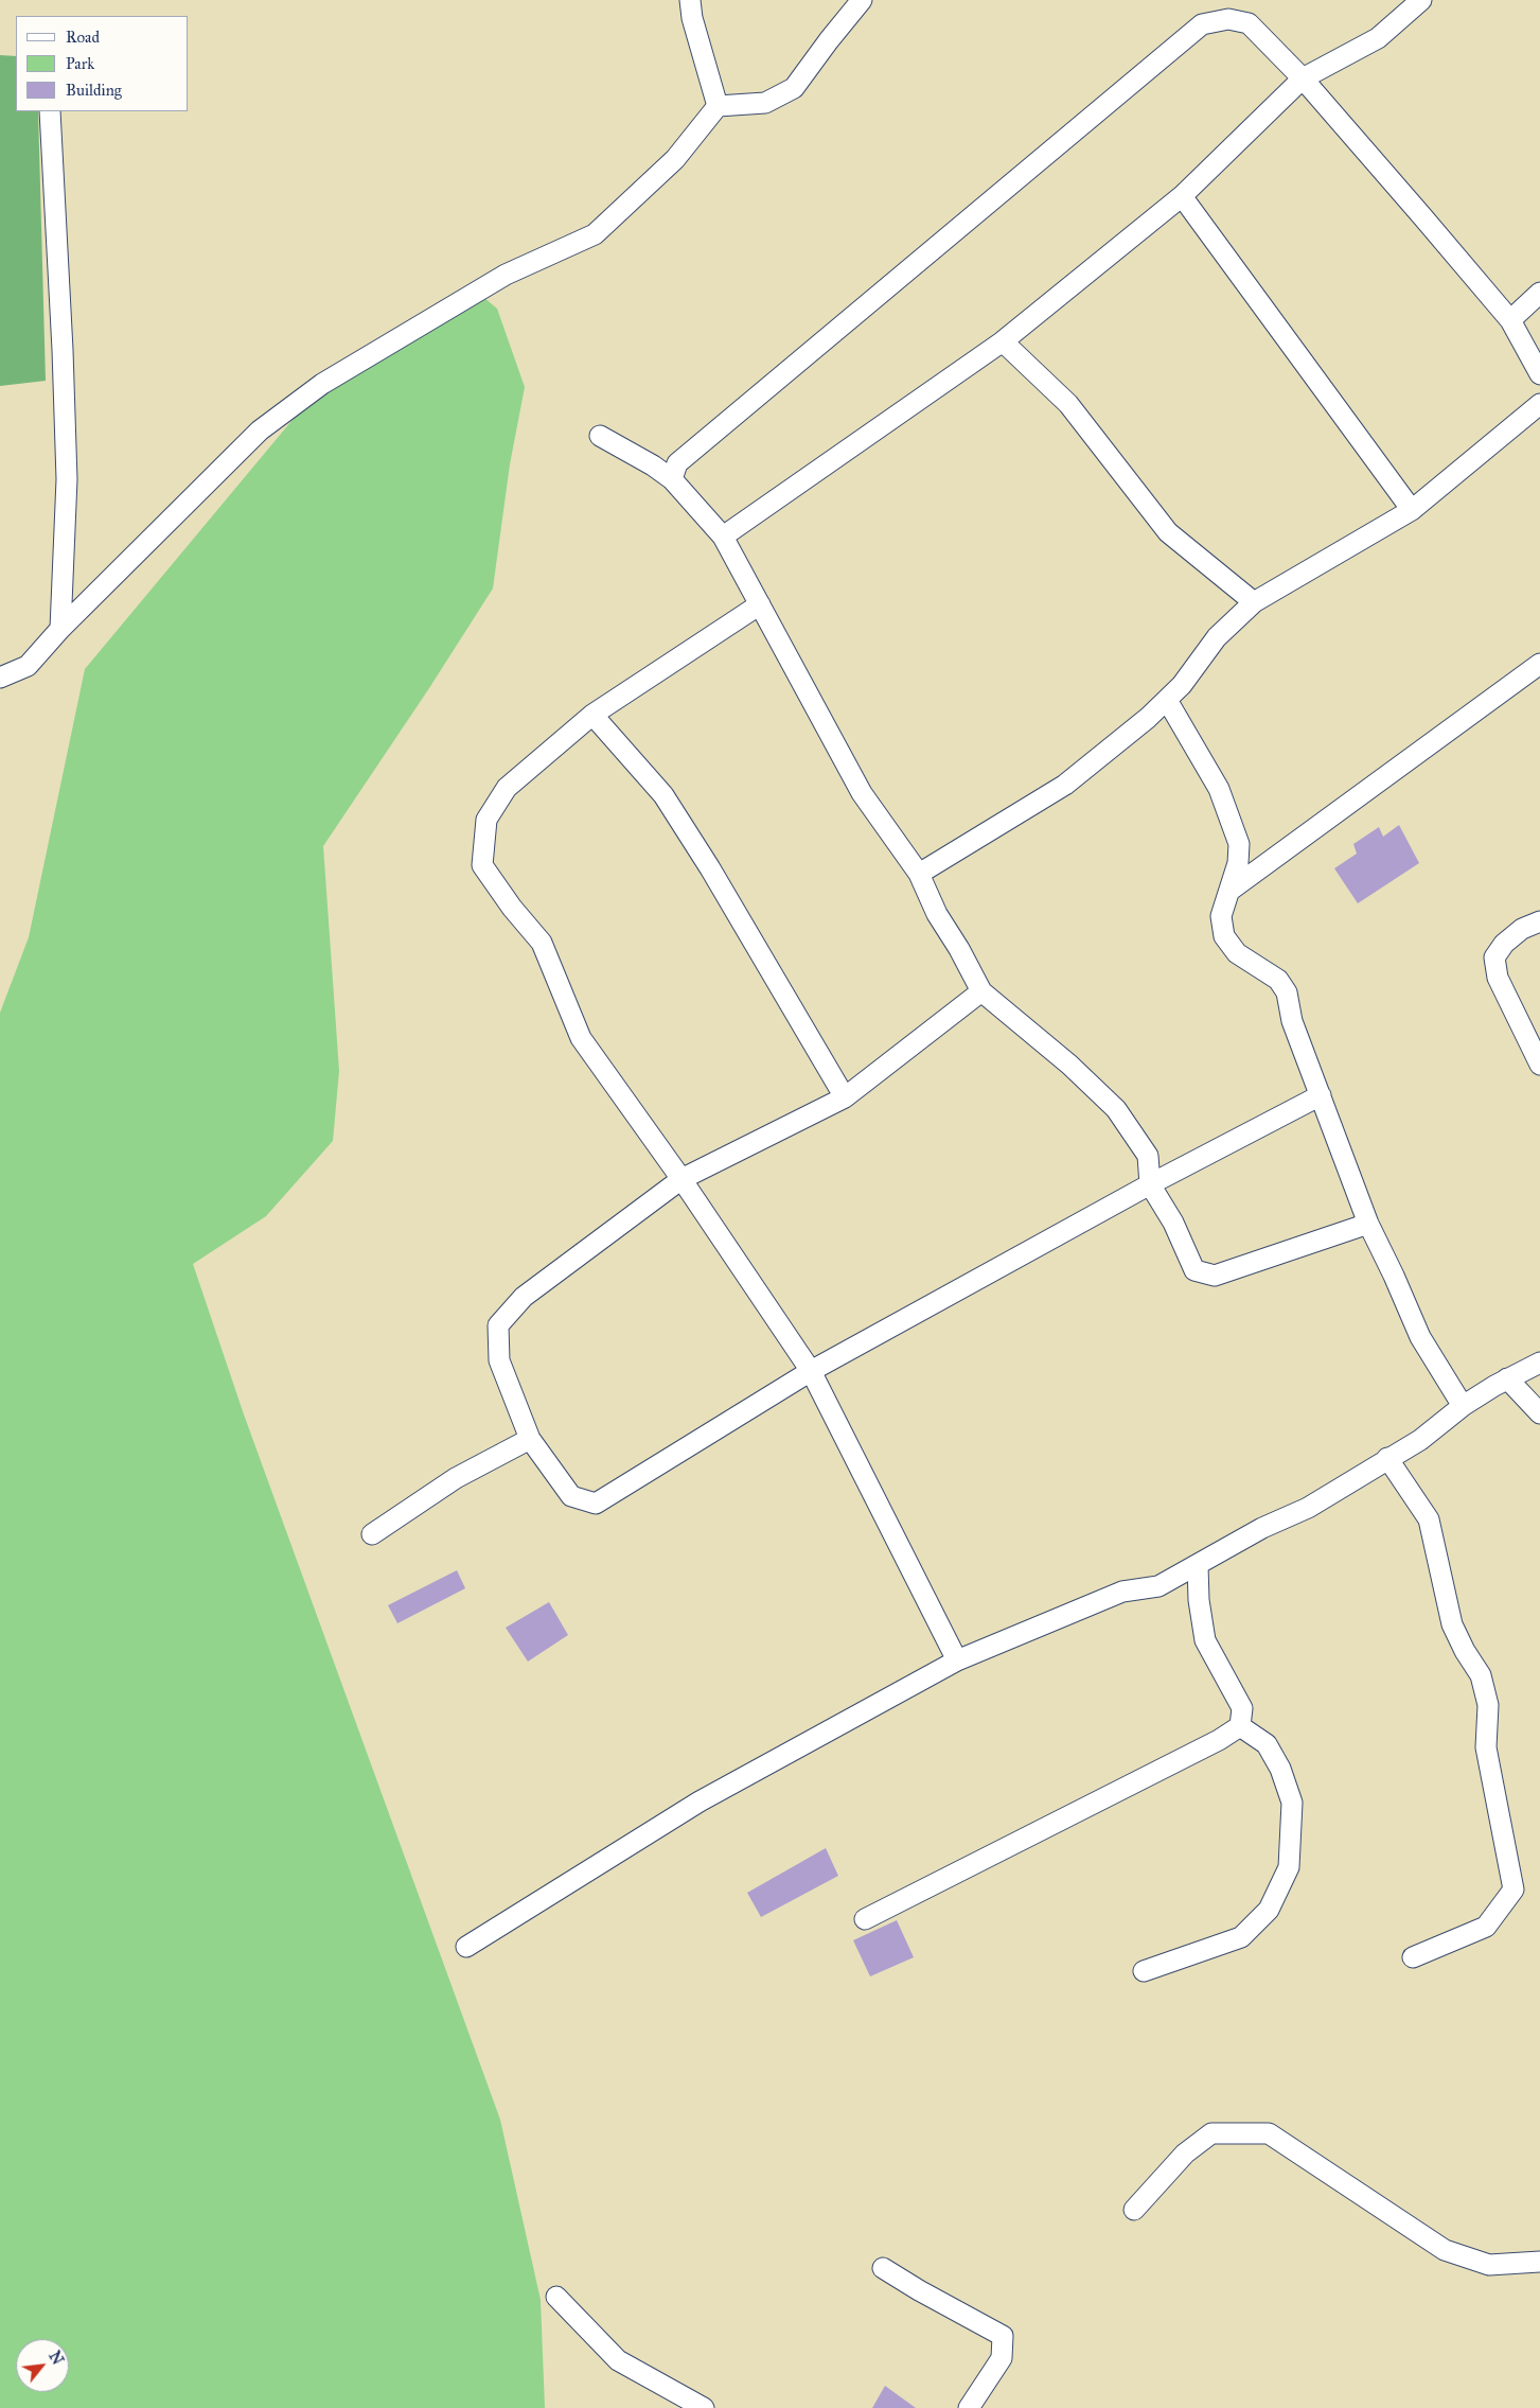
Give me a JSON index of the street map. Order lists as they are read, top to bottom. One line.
{"legend":["Road","Park","Building"],"north":"top right"}
